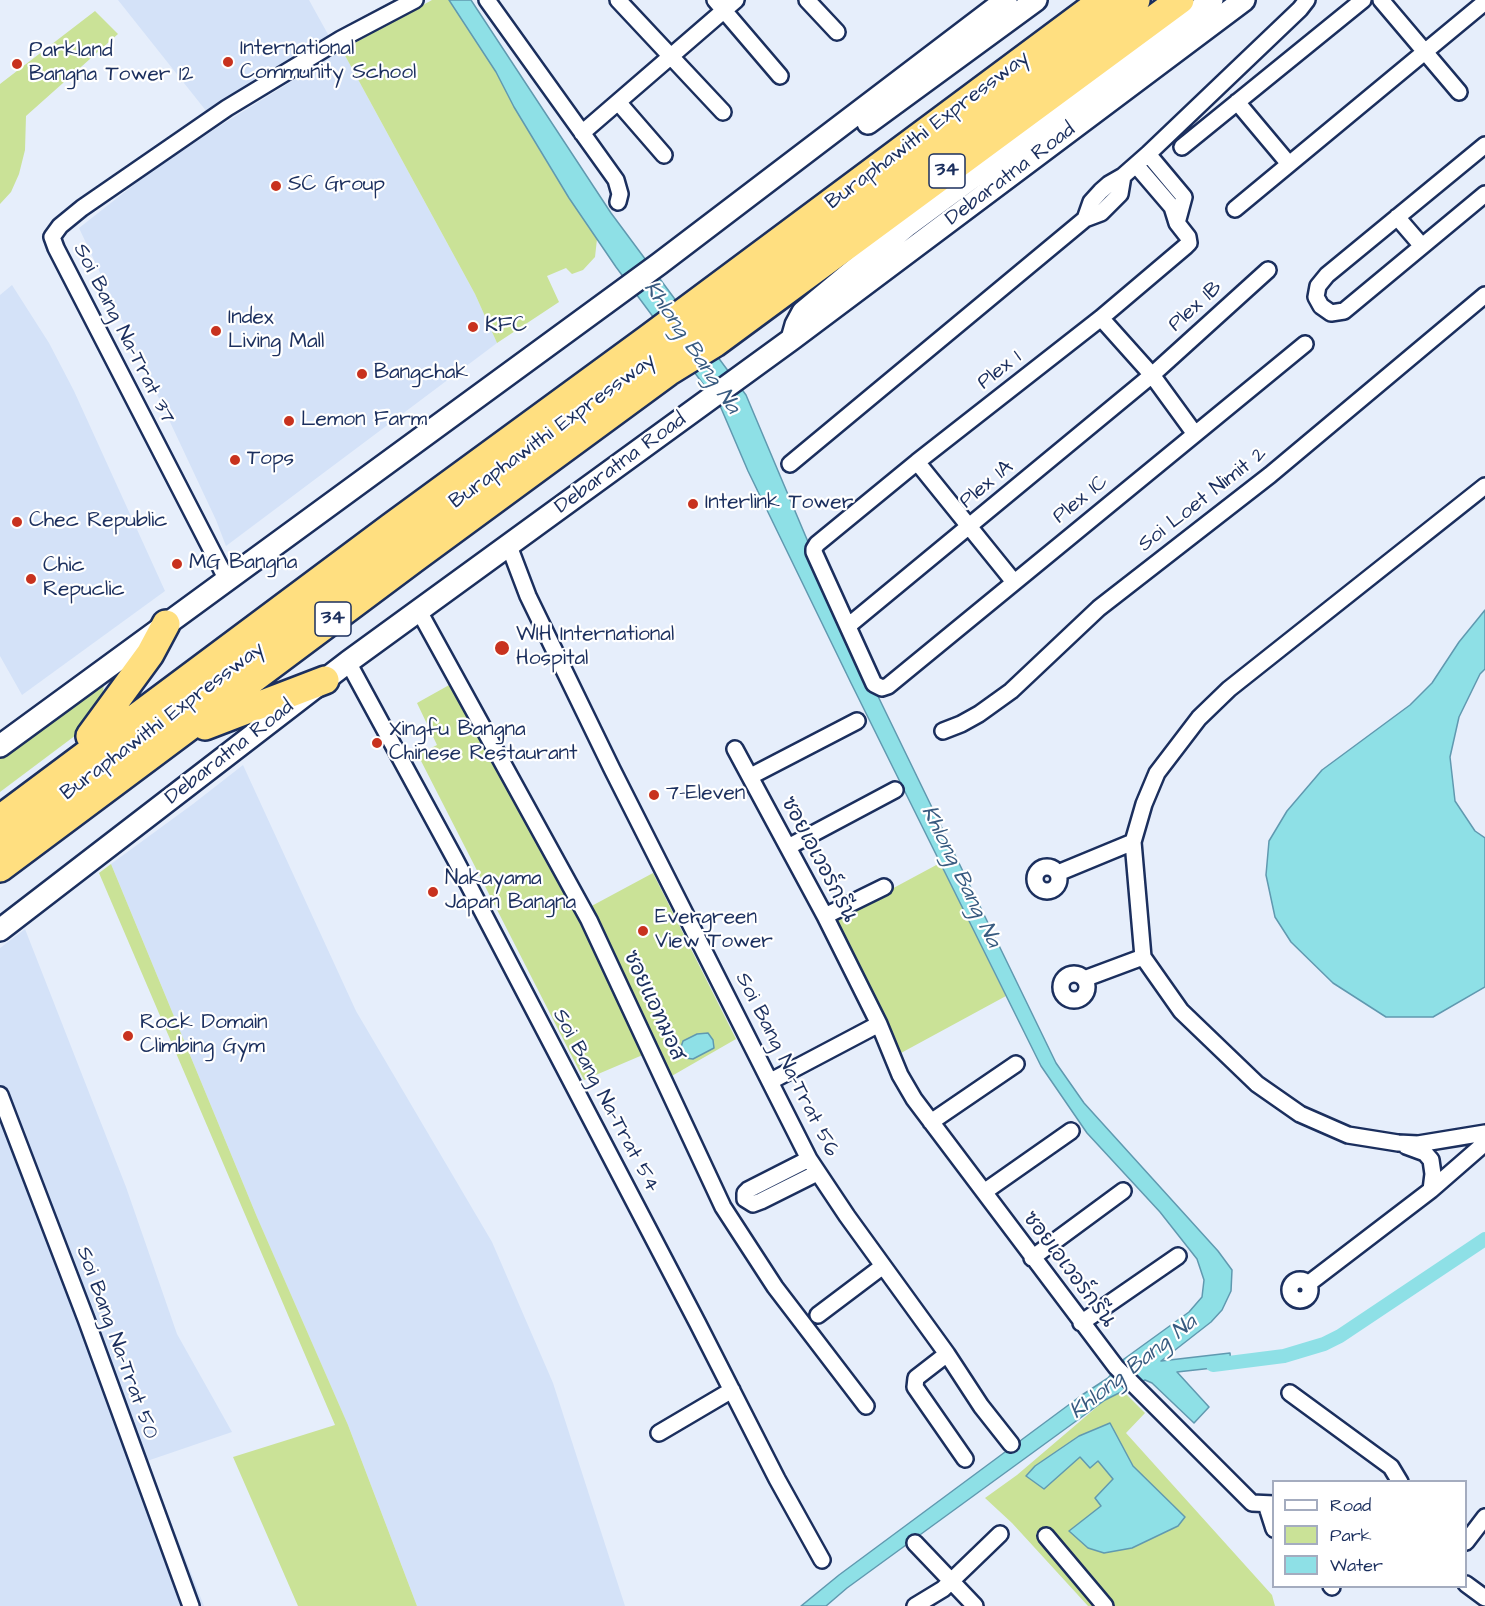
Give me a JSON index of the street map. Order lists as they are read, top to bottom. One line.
{"streets":{"highway":["Buraphawithi Expressway","34","Debaratna Road"],"street":["Plex 1B","Soi Bang Na-Trat 37","Plex 1","Plex 1A","Plex 1C","Soi Loet Nimit 2","ซอยเอเวอร์กรีน","ซอยแอทมอส","Soi Bang Na-Trat 56","Soi Bang Na-Trat 54","Soi Bang Na-Trat 50"]},"crossings":[["Debaratna Road","ซอยแอทมอส"],["Debaratna Road","Soi Bang Na-Trat 56"],["Debaratna Road","Soi Bang Na-Trat 54"],["Plex 1B","Plex 1A"],["Plex 1","Plex 1A"],["Plex 1","Plex 1C"],["Plex 1A","Plex 1C"]],"water":["Khlong Bang Na"],"places":["International Community School","Parkland Bangna Tower 12","SC Group","KFC","Index Living Mall","Bangchak","Lemon Farm","Tops","Interlink Tower","Chec Republic","MG Bangna","Chic Repuclic","WIH International Hospital","Xingfu Bangna Chinese Restaurant","7-Eleven","Nakayama Japan Bangna","Evergreen View Tower","Rock Domain Climbing Gym"],"legend":["Road","Park","Water"]}
